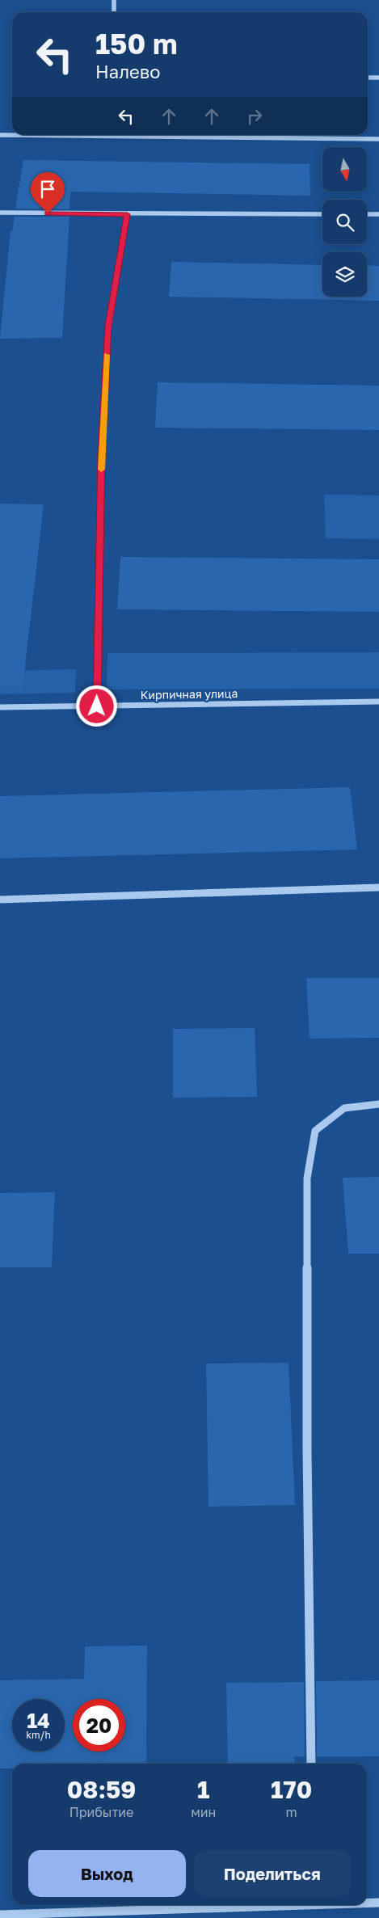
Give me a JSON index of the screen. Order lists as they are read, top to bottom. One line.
{"streets":{"street":["Кирпичная улица"]},"north":"bottom","page":{"turn":["150 m","Налево"],"speed":"14 km/h","limit":"20","eta":["08:59","Прибытие","1","мин","170","m"],"buttons":["Выход","Поделиться"]}}
